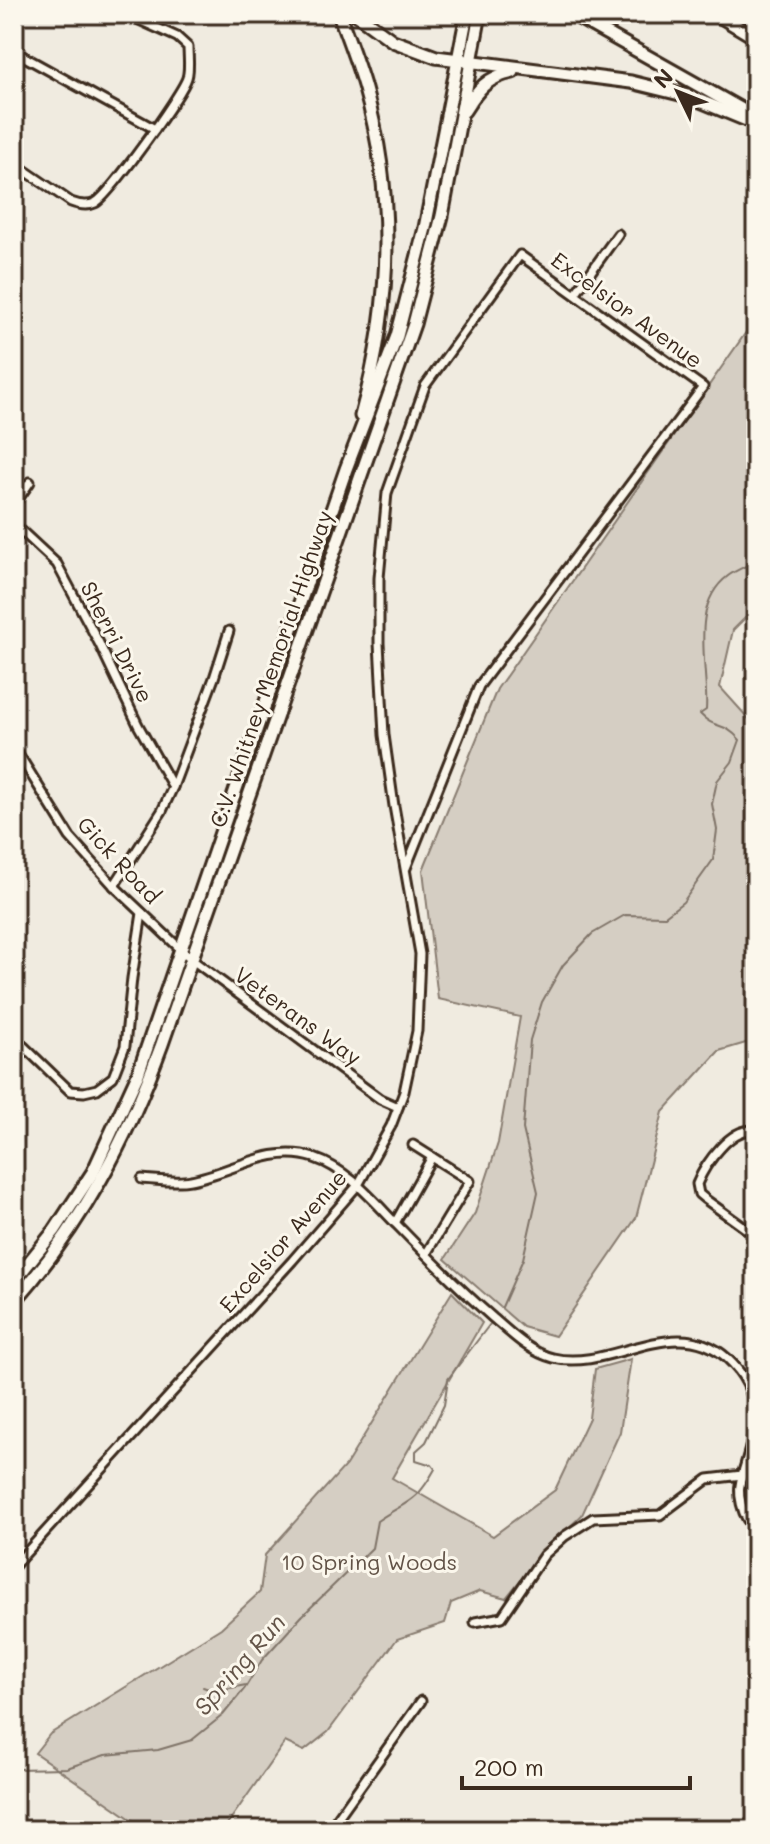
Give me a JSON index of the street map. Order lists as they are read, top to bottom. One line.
{"streets":{"highway":["C.V. Whitney Memorial Highway"],"street":["Excelsior Avenue","Sherri Drive","Gick Road","Veterans Way"]},"crossings":[["Excelsior Avenue","Veterans Way"],["C.V. Whitney Memorial Highway","Gick Road"],["C.V. Whitney Memorial Highway","Veterans Way"],["Gick Road","Veterans Way"]],"water":["Spring Run"],"parks":["10 Spring Woods"],"scale_bar":"200 m","north":"top left"}
